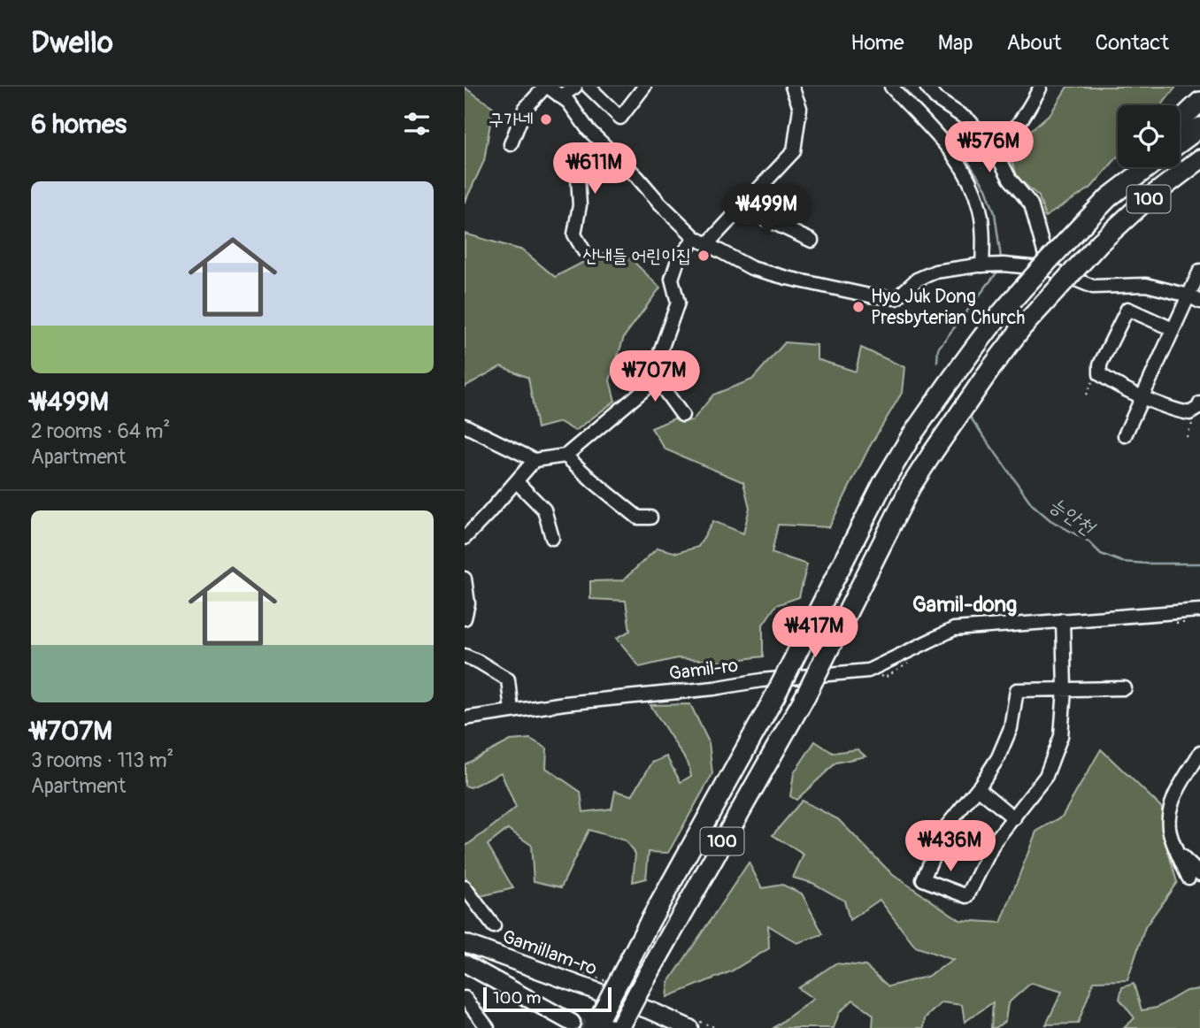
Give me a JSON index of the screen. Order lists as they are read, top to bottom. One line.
{"streets":{"highway":["100"],"main road":["Gamillam-ro"],"street":["Gamil-ro"]},"districts":["Gamil-dong"],"water":["능안천"],"places":["구가네","산내들 어린이집","Hyo Juk Dong Presbyterian Church"],"scale_bar":"100 m","page":{"header":"Dwello","nav":["Home","Map","About","Contact"],"heading":"6 homes","price":["₩576M","₩611M","₩499M","₩707M","₩417M","₩436M"],"list":[{"name":"₩499M","note":"2 rooms · 64 m² · Apartment"},{"name":"₩707M","note":"3 rooms · 113 m² · Apartment"}],"scale":"100 m"}}
